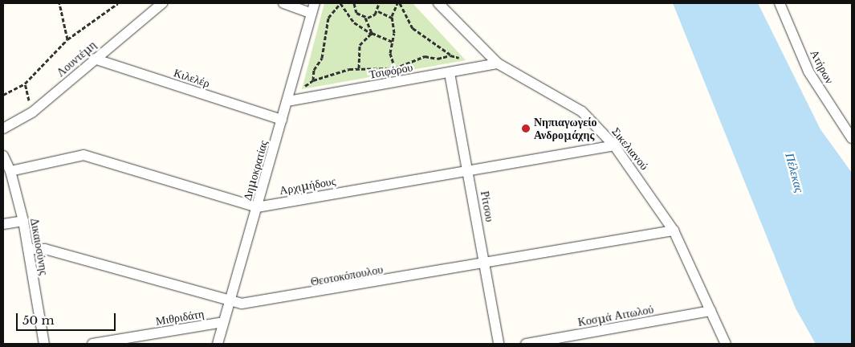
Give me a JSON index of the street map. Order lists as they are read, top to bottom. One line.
{"streets":{"street":["Λουντέμη","Ατήρων","Τσιφόρου","Κιλελέρ","Σικελιανού","Δημοκρατίας","Αρχιμήδους","Ρίτσου","Δικαιοσύνης","Θεοτοκόπουλου","Κοσμά Αιτωλού","Μιθριδάτη"]},"crossings":[["Λουντέμη","Κιλελέρ"],["Τσιφόρου","Σικελιανού"],["Τσιφόρου","Δημοκρατίας"],["Τσιφόρου","Ρίτσου"],["Κιλελέρ","Δημοκρατίας"],["Σικελιανού","Αρχιμήδους"],["Σικελιανού","Θεοτοκόπουλου"],["Σικελιανού","Κοσμά Αιτωλού"],["Δημοκρατίας","Αρχιμήδους"],["Δημοκρατίας","Θεοτοκόπουλου"],["Δημοκρατίας","Μιθριδάτη"],["Αρχιμήδους","Ρίτσου"],["Αρχιμήδους","Δικαιοσύνης"],["Ρίτσου","Θεοτοκόπουλου"],["Δικαιοσύνης","Θεοτοκόπουλου"]],"water":["Πέλεκας"],"places":["Νηπιαγωγείο Ανδρομάχης"],"scale_bar":"50 m"}
